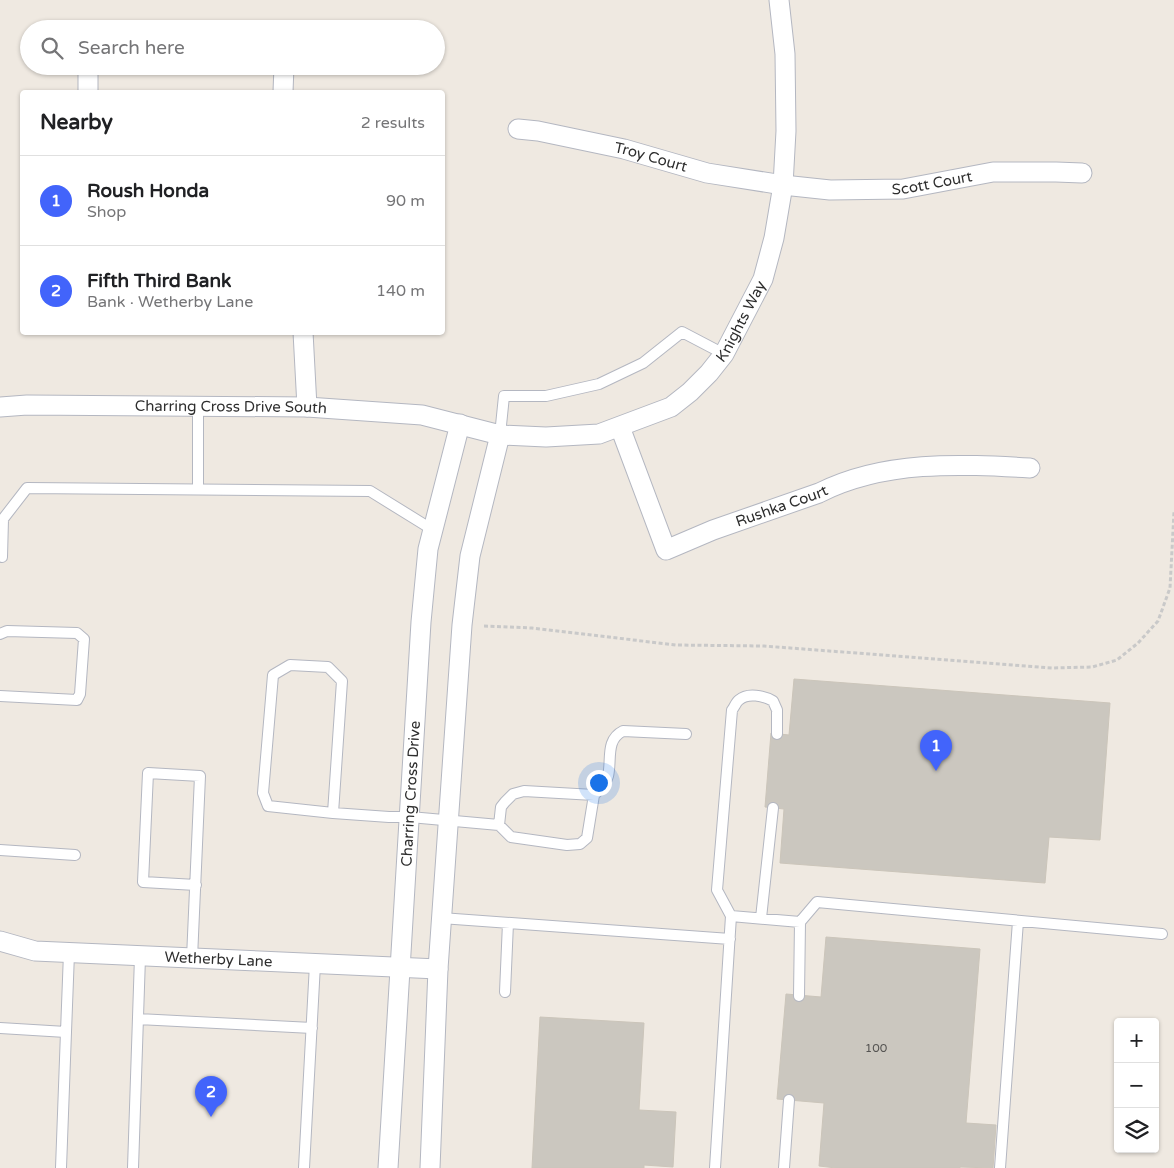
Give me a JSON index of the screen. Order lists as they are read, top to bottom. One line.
{"streets":{"street":["Troy Court","Scott Court","Knights Way","Charring Cross Drive South","Rushka Court","Charring Cross Drive","Wetherby Lane"]},"crossings":[["Troy Court","Scott Court"],["Troy Court","Knights Way"],["Scott Court","Knights Way"],["Knights Way","Charring Cross Drive South"],["Knights Way","Rushka Court"],["Knights Way","Charring Cross Drive"],["Charring Cross Drive South","Charring Cross Drive"],["Charring Cross Drive","Wetherby Lane"]],"house_numbers":["100"],"page":{"search":"Search here","heading":["Nearby","2 results"],"list":[{"mark":"1","name":"Roush Honda","note":"Shop","value":"90 m"},{"mark":"2","name":"Fifth Third Bank","note":"Bank · Wetherby Lane","value":"140 m"}],"pins":["1","2"],"map_buttons":["+","−"]}}
